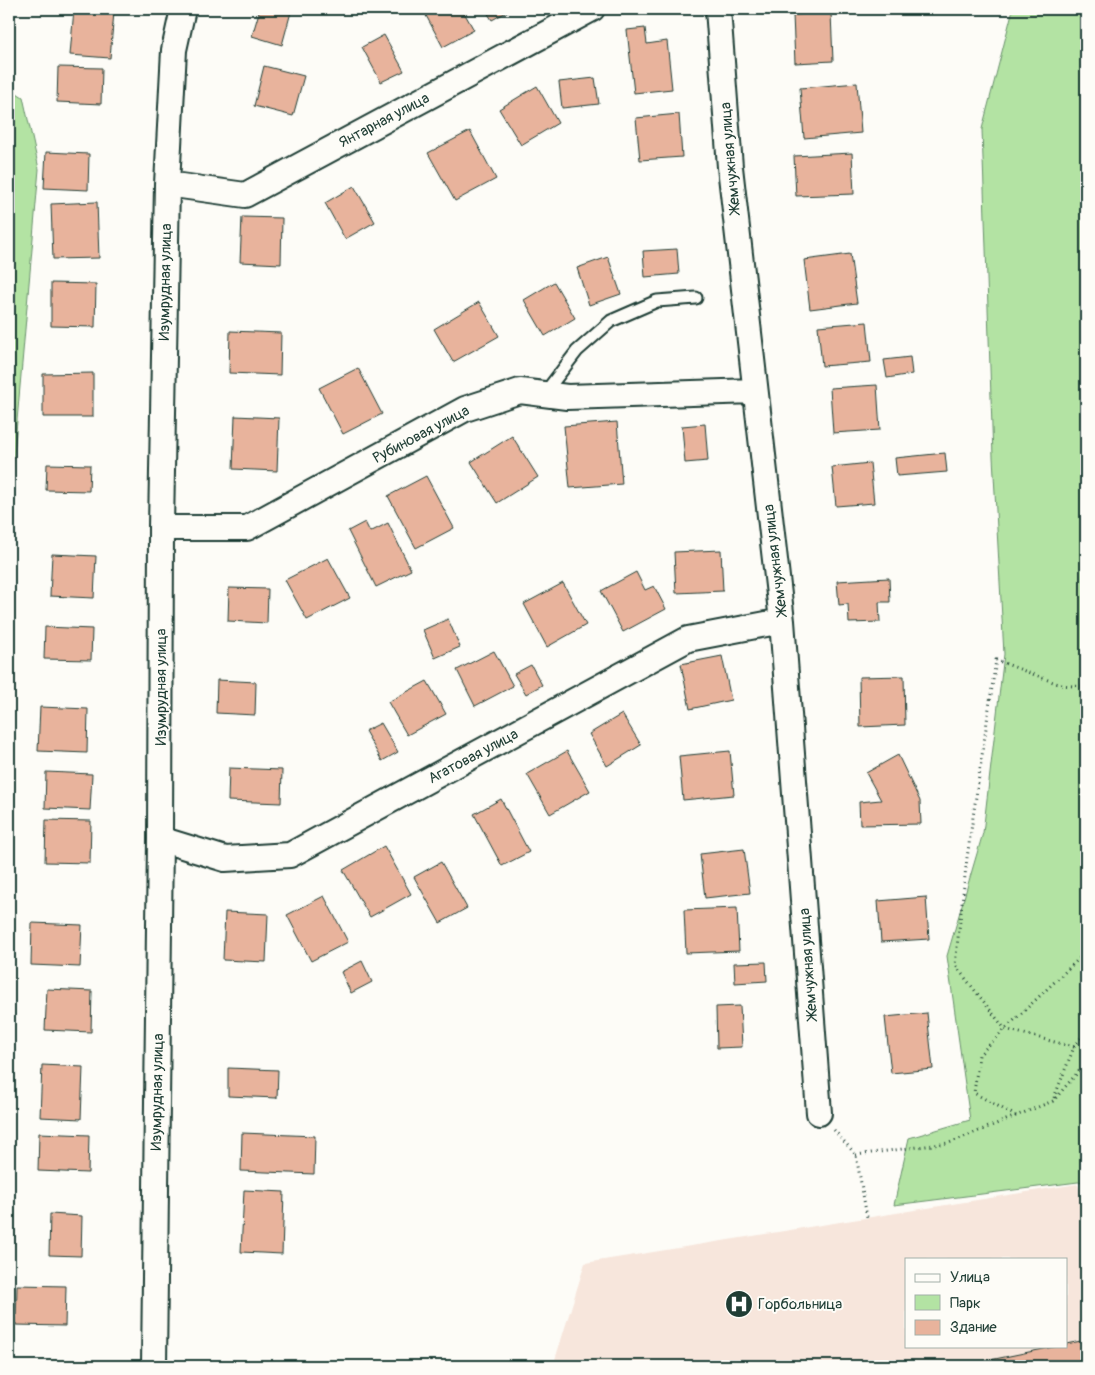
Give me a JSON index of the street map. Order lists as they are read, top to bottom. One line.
{"streets":{"street":["Янтарная улица","Жемчужная улица","Изумрудная улица","Рубиновая улица","Агатовая улица"]},"crossings":[["Янтарная улица","Изумрудная улица"],["Жемчужная улица","Рубиновая улица"],["Жемчужная улица","Агатовая улица"],["Изумрудная улица","Рубиновая улица"],["Изумрудная улица","Агатовая улица"]],"places":{"hospital":["Горбольница"]},"legend":["Улица","Парк","Здание"]}
